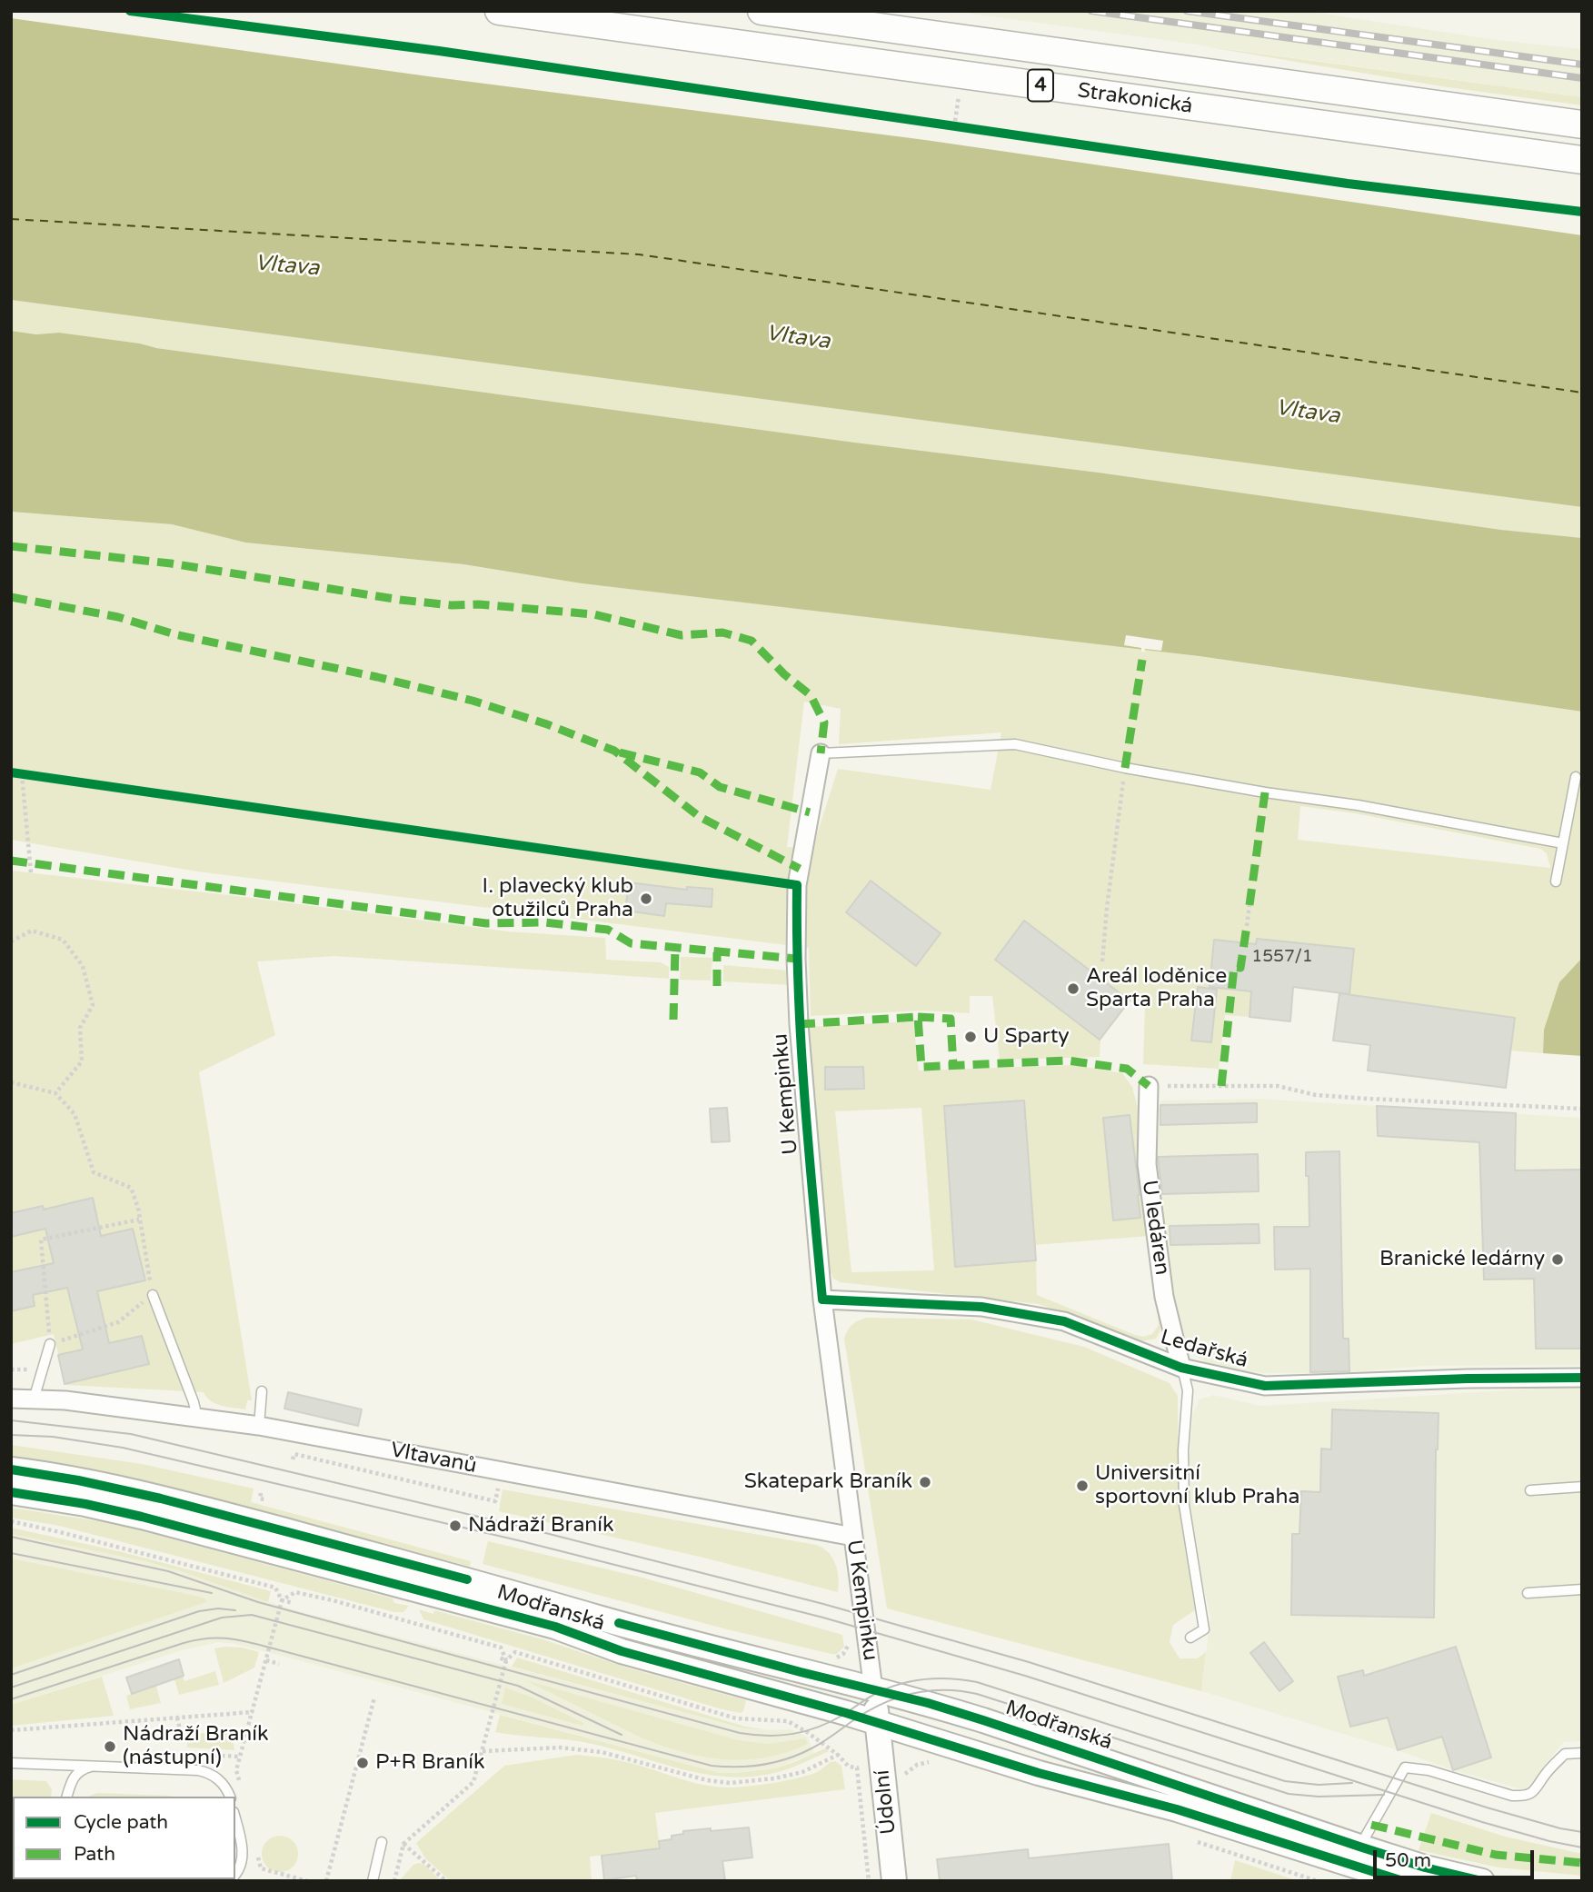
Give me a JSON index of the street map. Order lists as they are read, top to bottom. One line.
{"streets":{"main road":["4","Strakonická","Modřanská","Údolní"],"street":["U Kempinku","U ledáren","Ledařská","Vltavanů"]},"crossings":[["U Kempinku","Ledařská"],["U Kempinku","Vltavanů"],["U Kempinku","Modřanská"],["U Kempinku","Údolní"],["U ledáren","Ledařská"],["Modřanská","Údolní"]],"water":["Vltava"],"places":["I. plavecký klub otužilců Praha","Areál loděnice Sparta Praha","U Sparty","Branické ledárny","Skatepark Braník","Universitní sportovní klub Praha","Nádraží Braník","Nádraží Braník (nástupní)","P+R Braník"],"house_numbers":["1557/1"],"legend":["Cycle path","Path"],"scale_bar":"50 m"}
